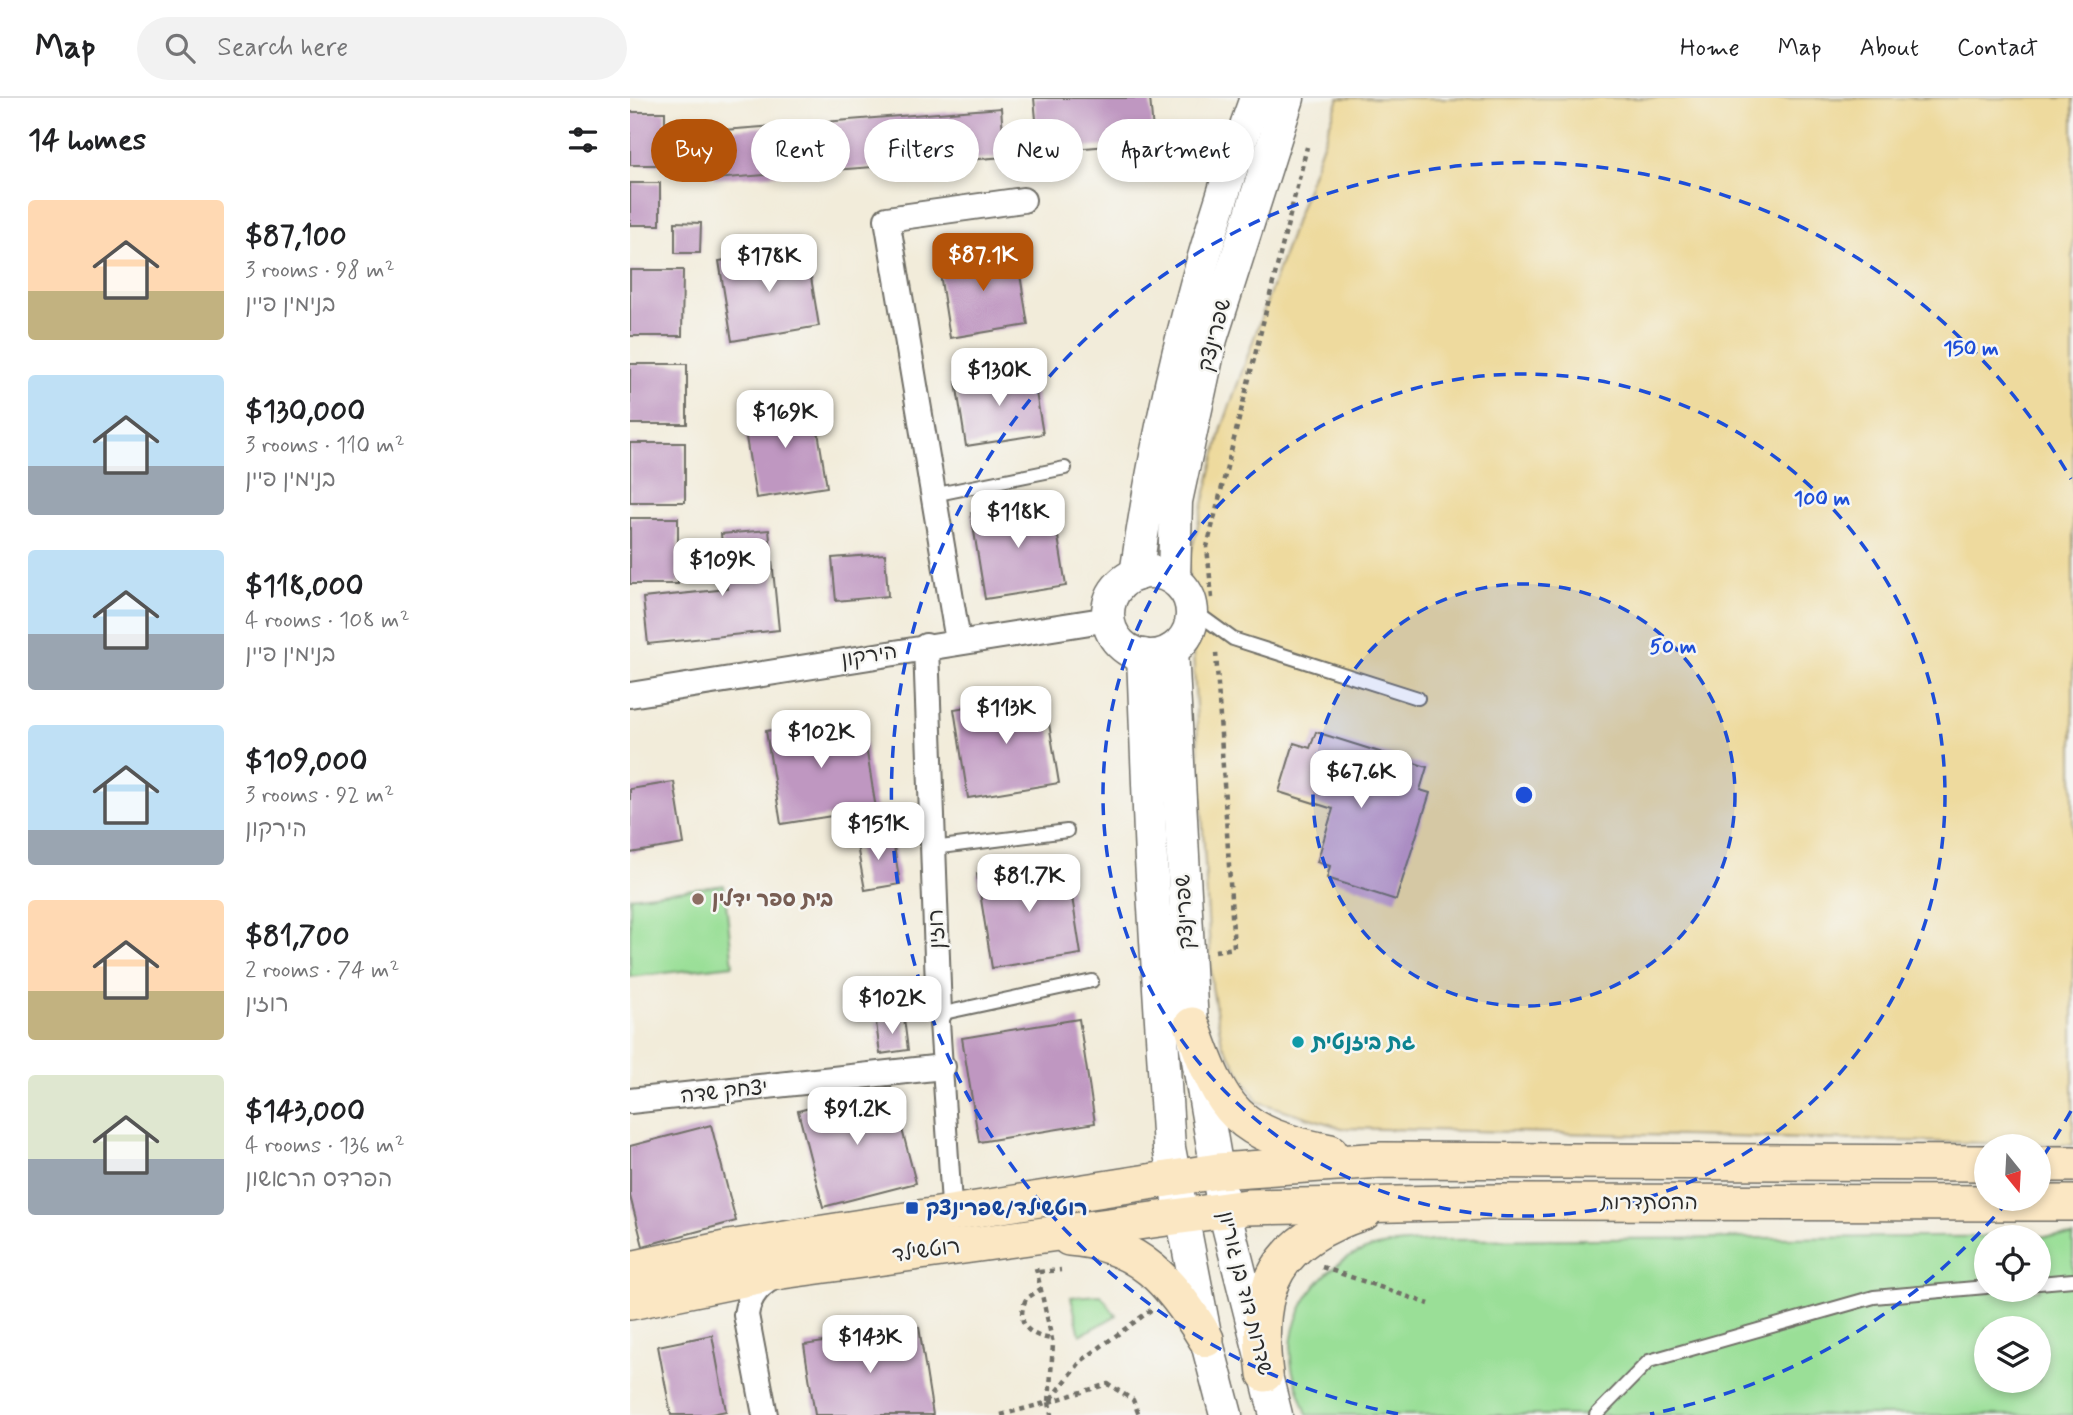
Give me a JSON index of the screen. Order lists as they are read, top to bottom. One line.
{"streets":{"main road":["ההסתדרות","רוטשילד"],"street":["שפרינצק","הירקון","רוזין","יצחק שדה","שדרות דוד בן גוריון"]},"crossings":[["שפרינצק","הירקון"],["שפרינצק","ההסתדרות"],["שפרינצק","רוטשילד"],["שפרינצק","שדרות דוד בן גוריון"],["הירקון","רוזין"],["רוזין","יצחק שדה"],["רוזין","רוטשילד"],["ההסתדרות","רוטשילד"],["ההסתדרות","שדרות דוד בן גוריון"],["רוטשילד","שדרות דוד בן גוריון"]],"places":{"other":["בית ספר ידלין","גת ביזנטית"],"transit":["רוטשילד/שפרינצק"]},"north":"bottom","page":{"header":"Map","search":"Search here","nav":["Home","Map","About","Contact"],"heading":"14 homes","chip":["Buy","Rent","Filters","New","Apartment"],"list":[{"name":"$87,100","note":"3 rooms · 98 m² · בנימין פיין"},{"name":"$130,000","note":"3 rooms · 110 m² · בנימין פיין"},{"name":"$118,000","note":"4 rooms · 108 m² · בנימין פיין"},{"name":"$109,000","note":"3 rooms · 92 m² · הירקון"},{"name":"$81,700","note":"2 rooms · 74 m² · רוזין"},{"name":"$143,000","note":"4 rooms · 136 m² · הפרדס הראשון"}],"price":["$87.1K","$178K","$130K","$169K","$118K","$109K","$113K","$102K","$67.6K","$151K","$81.7K","$102K","$91.2K","$143K"]},"rings":["150 m","100 m","50 m"]}
